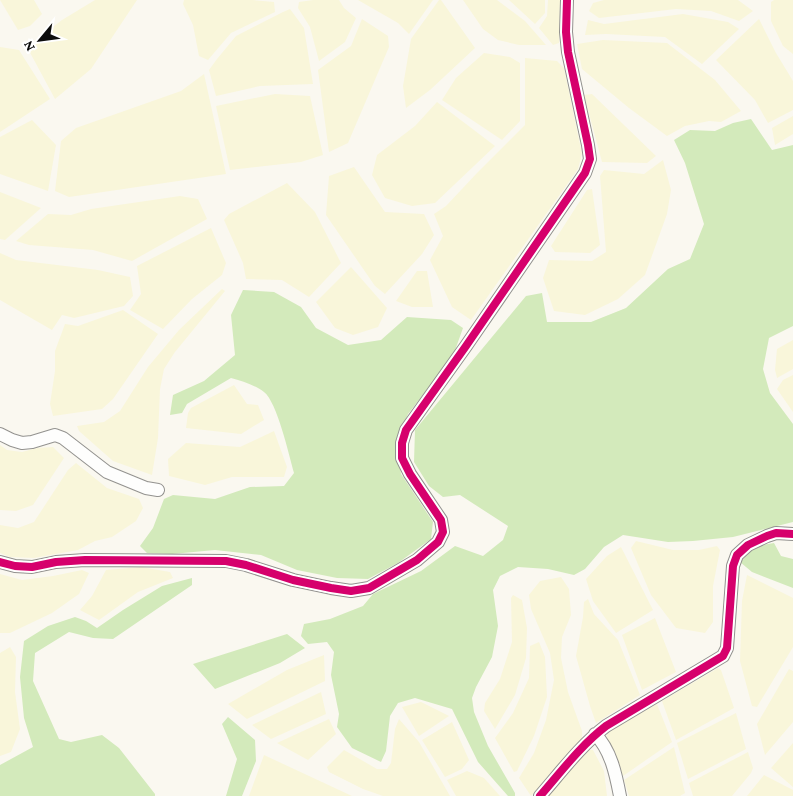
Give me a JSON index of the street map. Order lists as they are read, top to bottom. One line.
{"north":"bottom left"}
